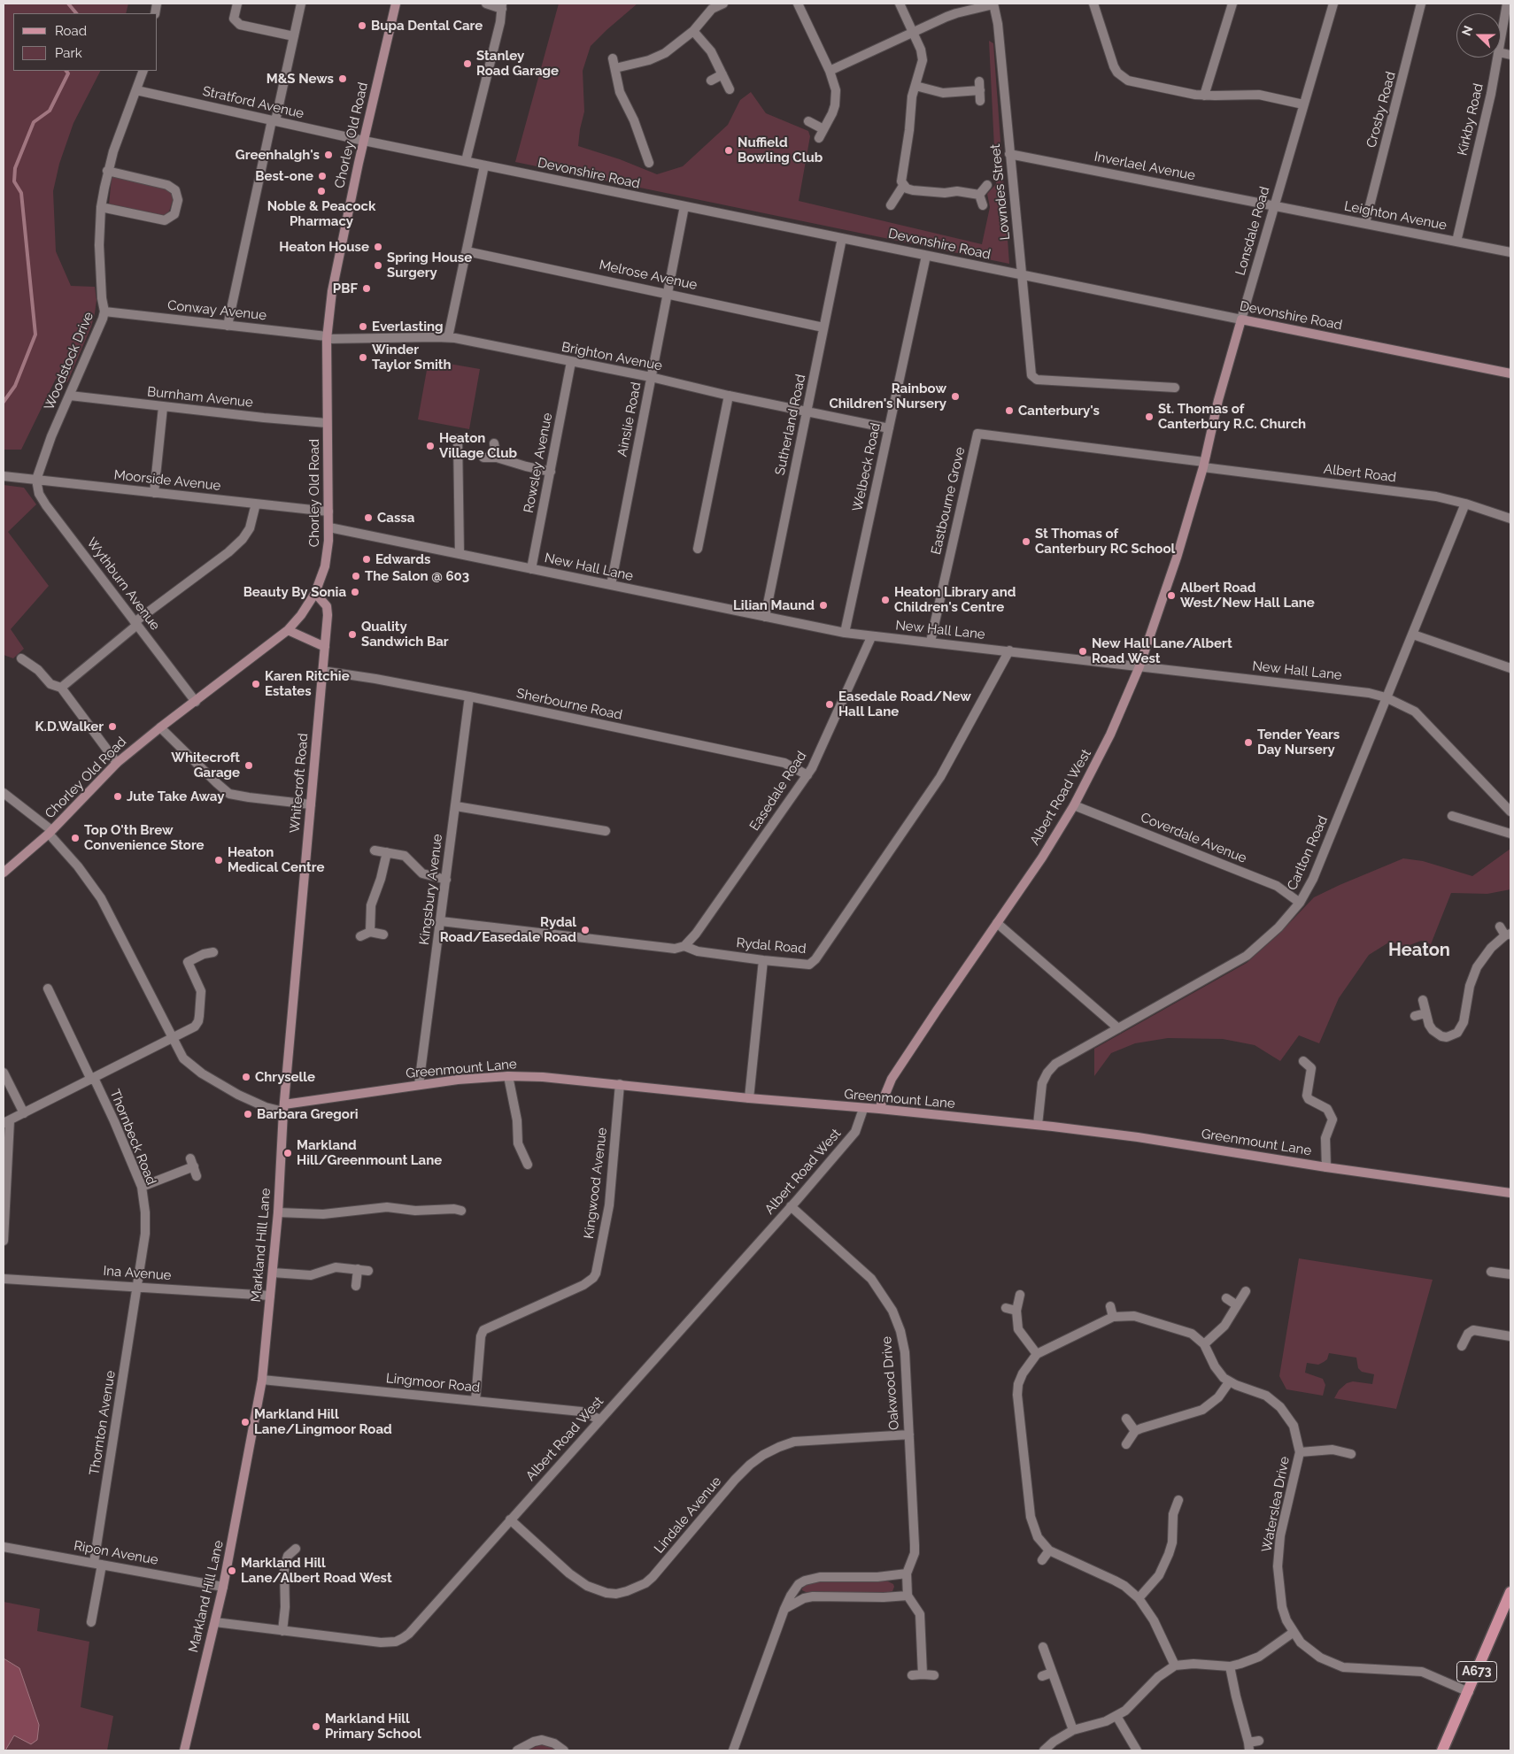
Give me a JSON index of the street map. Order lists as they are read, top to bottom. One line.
{"streets":{"main road":["A673"],"street":["Stratford Avenue","Crosby Road","Kirkby Road","Chorley Old Road","Inverlael Avenue","Devonshire Road","Lowndes Street","Leighton Avenue","Lonsdale Road","Melrose Avenue","Conway Avenue","Brighton Avenue","Woodstock Drive","Burnham Avenue","Ainslie Road","Sutherland Road","Rowsley Avenue","Welbeck Road","Albert Road","Moorside Avenue","Eastbourne Grove","New Hall Lane","Wythburn Avenue","Sherbourne Road","Whitecroft Road","Easedale Road","Albert Road West","Coverdale Avenue","Carlton Road","Kingsbury Avenue","Rydal Road","Greenmount Lane","Thornbeck Road","Kingwood Avenue","Markland Hill Lane","Ina Avenue","Lingmoor Road","Oakwood Drive","Thornton Avenue","Waterslea Drive","Lindale Avenue","Ripon Avenue"]},"crossings":[["Stratford Avenue","Chorley Old Road"],["Stratford Avenue","Devonshire Road"],["Stratford Avenue","Woodstock Drive"],["Crosby Road","Leighton Avenue"],["Kirkby Road","Leighton Avenue"],["Chorley Old Road","Devonshire Road"],["Chorley Old Road","Conway Avenue"],["Chorley Old Road","Brighton Avenue"],["Chorley Old Road","Burnham Avenue"],["Chorley Old Road","Moorside Avenue"],["Chorley Old Road","New Hall Lane"],["Chorley Old Road","Wythburn Avenue"],["Chorley Old Road","Whitecroft Road"],["Inverlael Avenue","Lowndes Street"],["Inverlael Avenue","Leighton Avenue"],["Inverlael Avenue","Lonsdale Road"],["Devonshire Road","Lowndes Street"],["Devonshire Road","Lonsdale Road"],["Devonshire Road","Ainslie Road"],["Devonshire Road","Sutherland Road"],["Devonshire Road","Welbeck Road"],["Leighton Avenue","Lonsdale Road"],["Lonsdale Road","Albert Road"],["Lonsdale Road","Eastbourne Grove"],["Lonsdale Road","Albert Road West"],["Melrose Avenue","Ainslie Road"],["Melrose Avenue","Sutherland Road"],["Conway Avenue","Brighton Avenue"],["Conway Avenue","Woodstock Drive"],["Brighton Avenue","Ainslie Road"],["Brighton Avenue","Sutherland Road"],["Brighton Avenue","Rowsley Avenue"],["Brighton Avenue","Welbeck Road"],["Woodstock Drive","Burnham Avenue"],["Woodstock Drive","Moorside Avenue"],["Woodstock Drive","Wythburn Avenue"],["Ainslie Road","New Hall Lane"],["Sutherland Road","New Hall Lane"],["Rowsley Avenue","New Hall Lane"],["Welbeck Road","New Hall Lane"],["Albert Road","Eastbourne Grove"],["Albert Road","Albert Road West"],["Albert Road","Carlton Road"],["Moorside Avenue","Wythburn Avenue"],["Eastbourne Grove","New Hall Lane"],["Eastbourne Grove","Albert Road West"],["New Hall Lane","Easedale Road"],["New Hall Lane","Albert Road West"],["New Hall Lane","Carlton Road"],["New Hall Lane","Rydal Road"],["Sherbourne Road","Whitecroft Road"],["Sherbourne Road","Easedale Road"],["Sherbourne Road","Kingsbury Avenue"],["Whitecroft Road","Greenmount Lane"],["Whitecroft Road","Markland Hill Lane"],["Easedale Road","Rydal Road"],["Albert Road West","Coverdale Avenue"],["Albert Road West","Greenmount Lane"],["Albert Road West","Markland Hill Lane"],["Albert Road West","Lingmoor Road"],["Albert Road West","Oakwood Drive"],["Albert Road West","Lindale Avenue"],["Coverdale Avenue","Carlton Road"],["Carlton Road","Greenmount Lane"],["Kingsbury Avenue","Rydal Road"],["Kingsbury Avenue","Greenmount Lane"],["Greenmount Lane","Kingwood Avenue"],["Greenmount Lane","Markland Hill Lane"],["Thornbeck Road","Ina Avenue"],["Thornbeck Road","Thornton Avenue"],["Kingwood Avenue","Lingmoor Road"],["Markland Hill Lane","Ina Avenue"],["Markland Hill Lane","Lingmoor Road"],["Markland Hill Lane","Ripon Avenue"],["Ina Avenue","Thornton Avenue"],["Oakwood Drive","Lindale Avenue"],["Thornton Avenue","Ripon Avenue"],["Waterslea Drive","A673"]],"districts":["Heaton"],"places":["Bupa Dental Care","Stanley Road Garage","M&S News","Nuffield Bowling Club","Greenhalgh's","Best-one","Noble & Peacock Pharmacy","Heaton House","Spring House Surgery","PBF","Everlasting","Winder Taylor Smith","Rainbow Children's Nursery","Canterbury's","St. Thomas of Canterbury R.C. Church","Heaton Village Club","Cassa","St Thomas of Canterbury RC School","Edwards","The Salon @ 603","Beauty By Sonia","Albert Road West/New Hall Lane","Heaton Library and Children's Centre","Lilian Maund","Quality Sandwich Bar","New Hall Lane/Albert Road West","Karen Ritchie Estates","Easedale Road/New Hall Lane","K.D.Walker","Tender Years Day Nursery","Whitecroft Garage","Jute Take Away","Top O'th Brew Convenience Store","Heaton Medical Centre","Rydal Road/Easedale Road","Chryselle","Barbara Gregori","Markland Hill/Greenmount Lane","Markland Hill Lane/Lingmoor Road","Markland Hill Lane/Albert Road West","Markland Hill Primary School"],"legend":["Road","Park"],"north":"left"}
